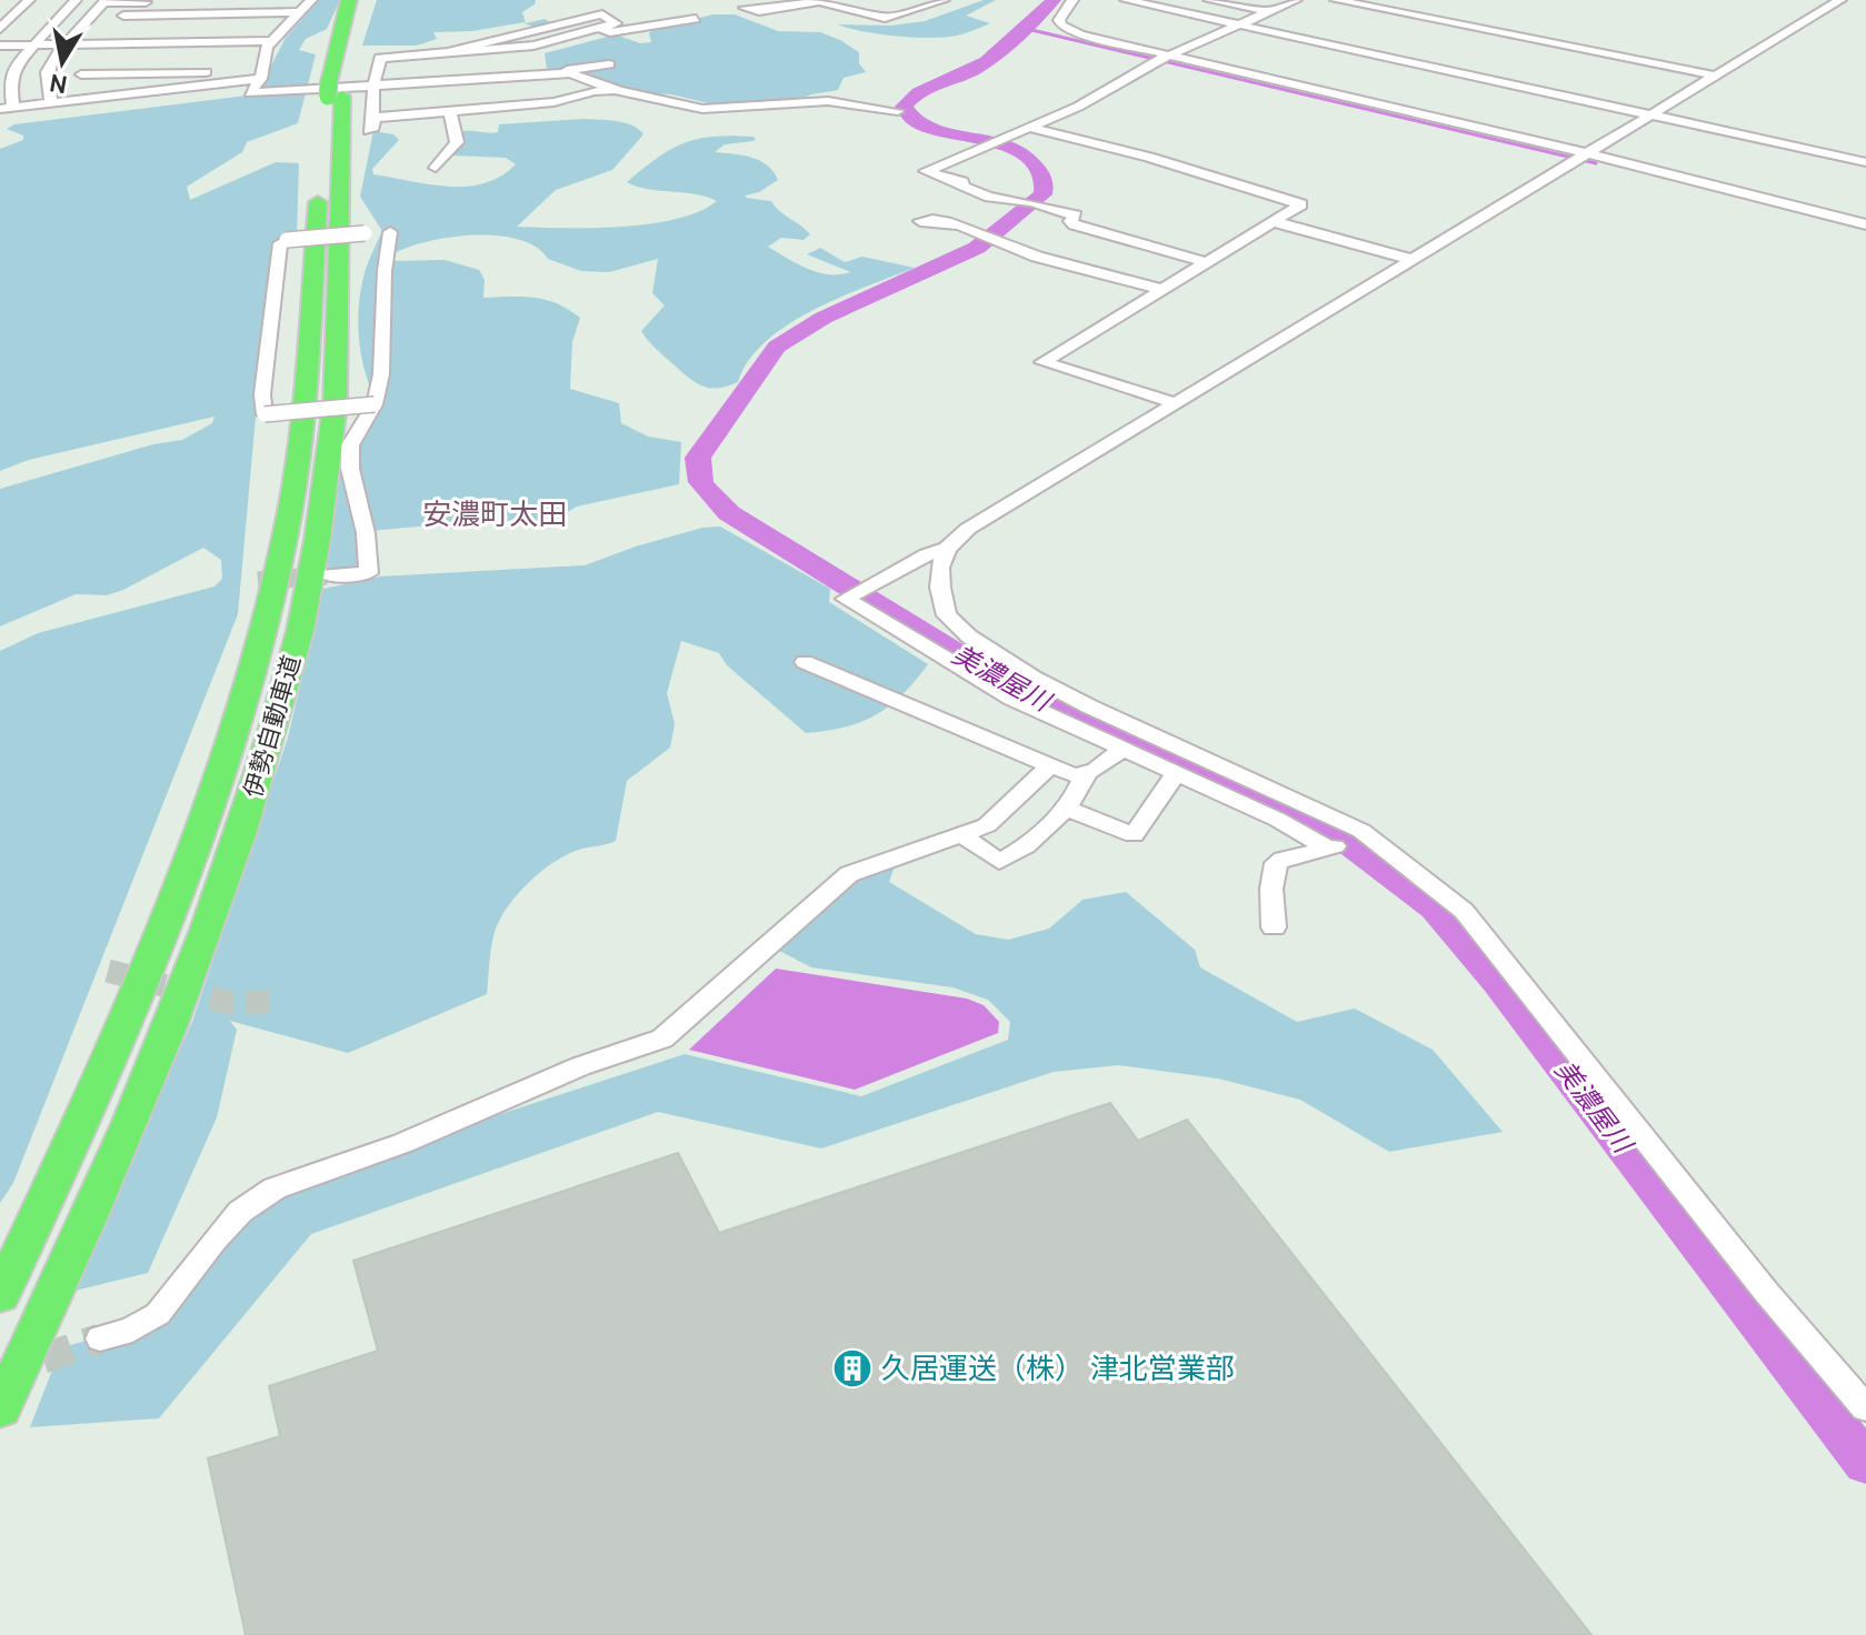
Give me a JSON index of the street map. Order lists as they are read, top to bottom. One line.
{"streets":{"highway":["伊勢自動車道"]},"districts":["安濃町太田"],"water":["美濃屋川"],"places":{"building":["久居運送（株） 津北営業部"]},"north":"bottom"}
